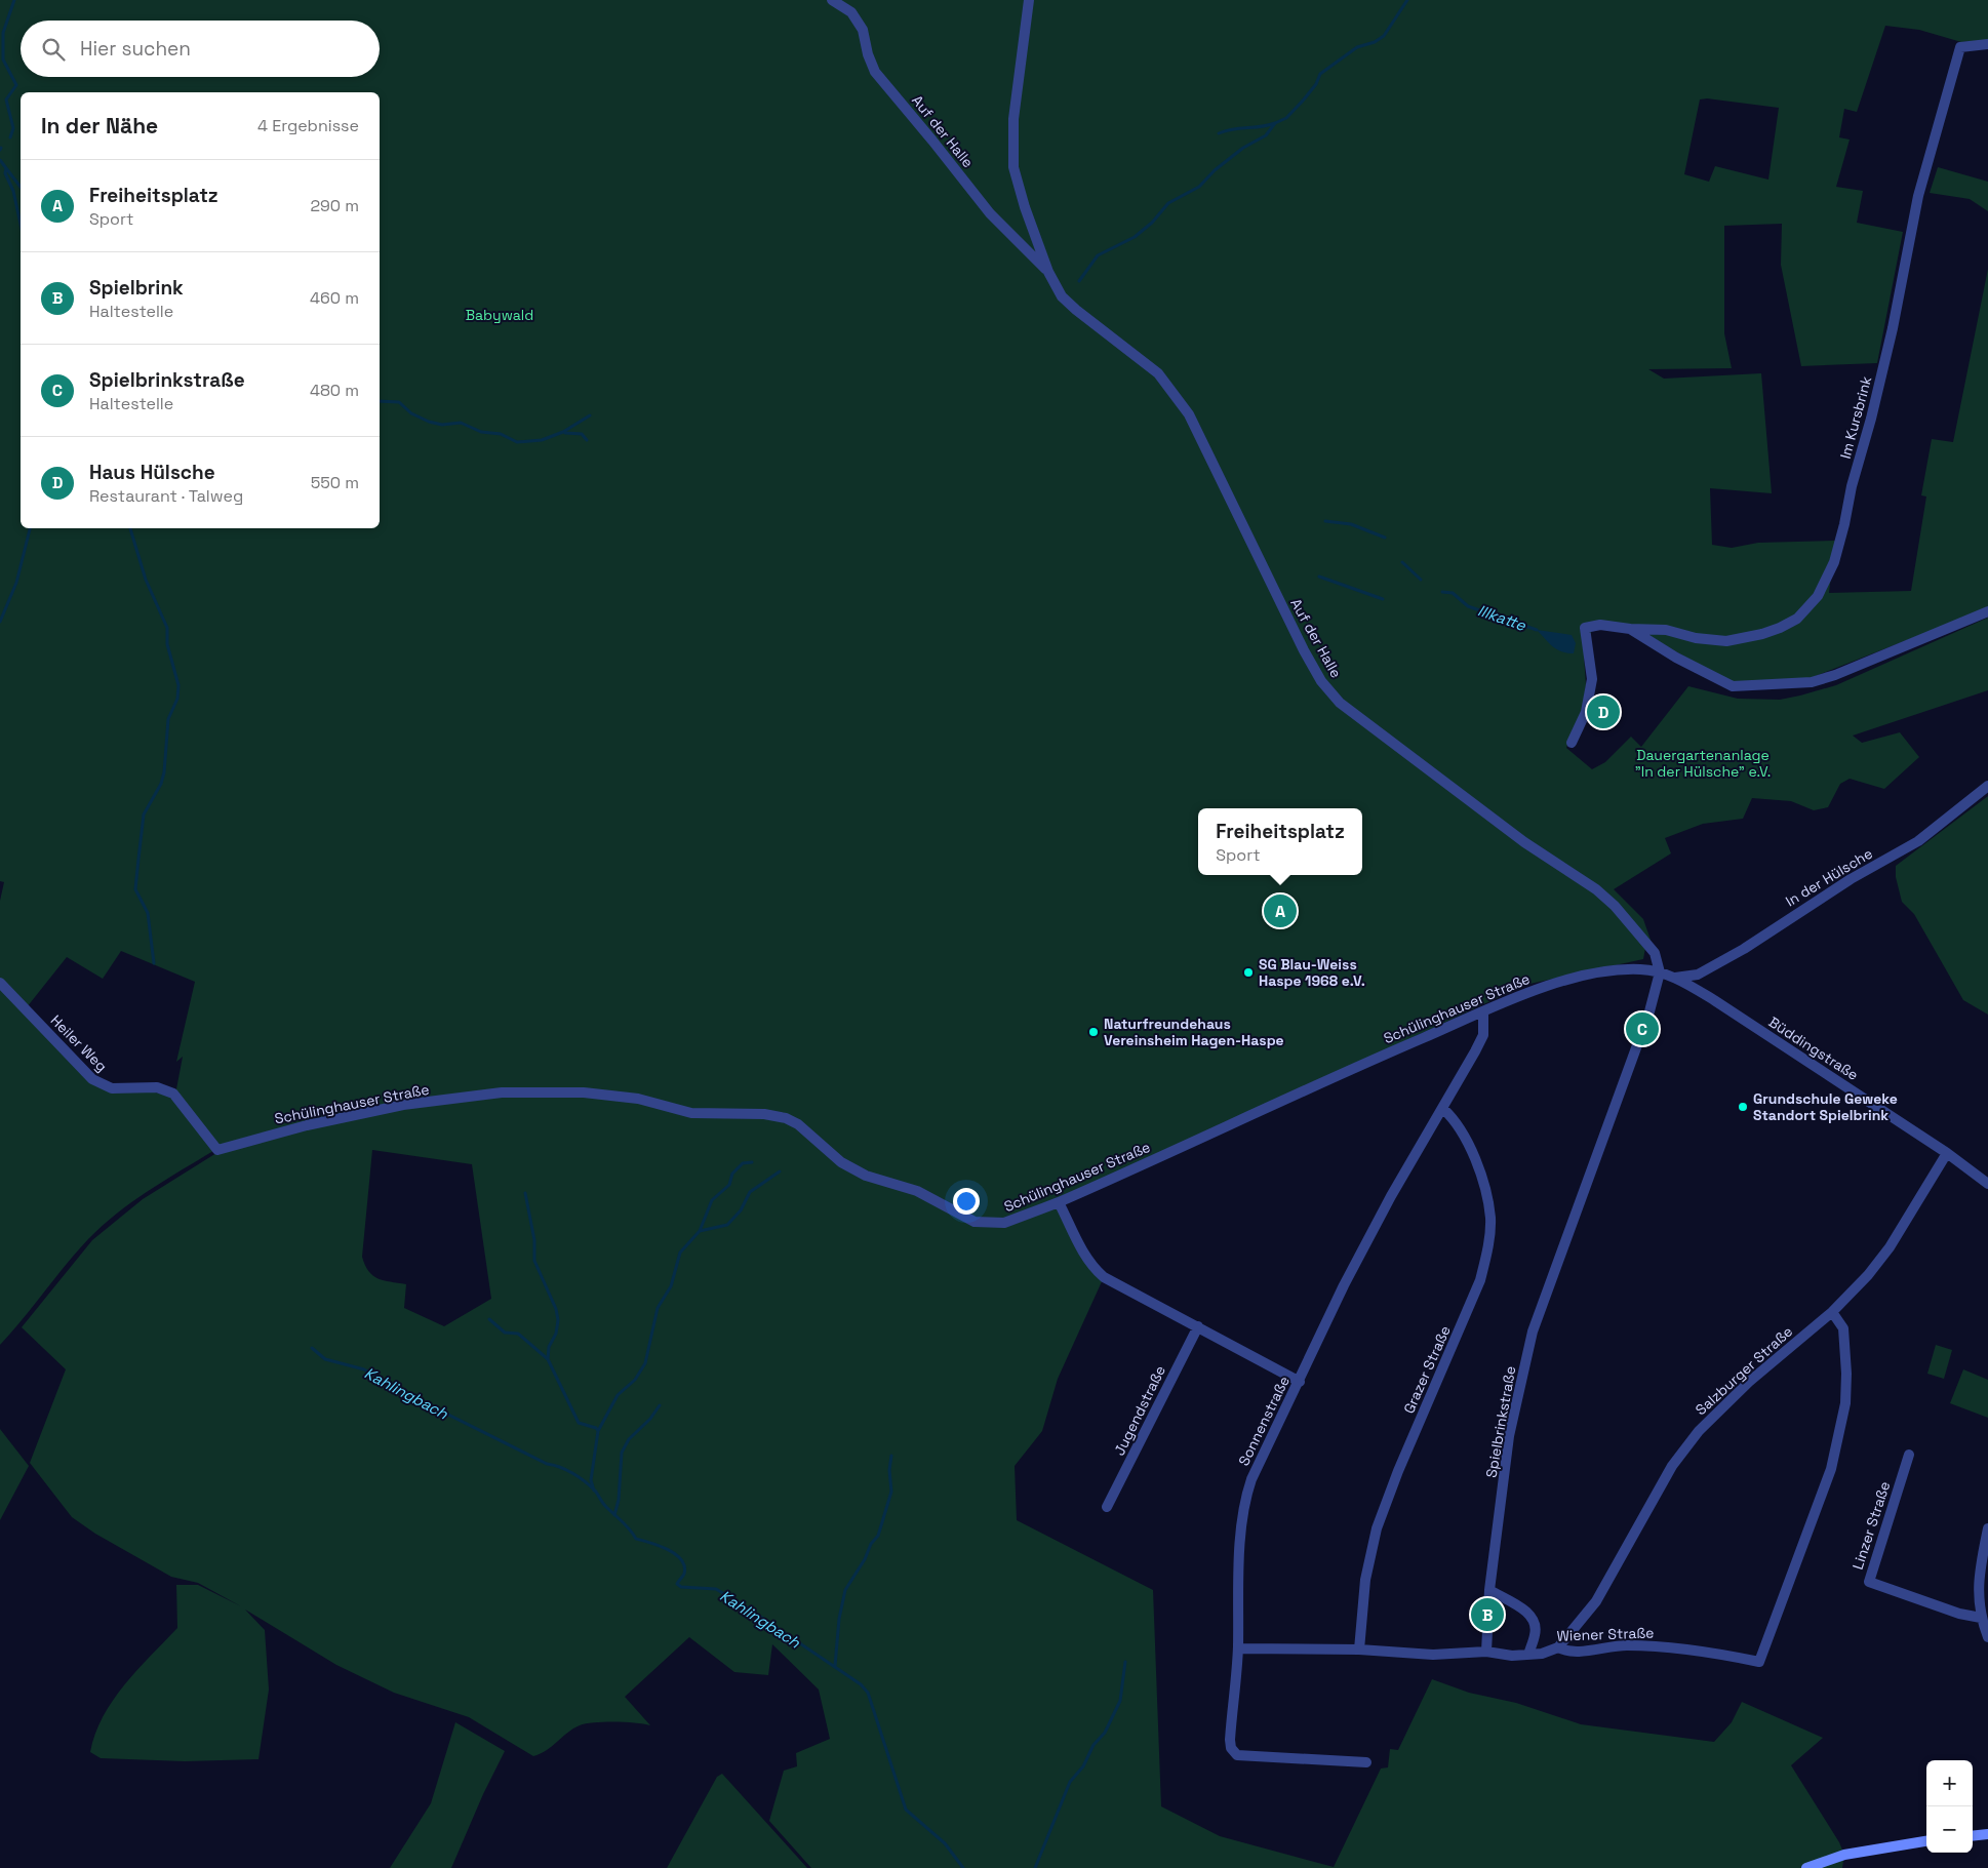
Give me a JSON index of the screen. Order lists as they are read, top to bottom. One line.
{"streets":{"street":["Auf der Halle","Im Kursbrink","In der Hülsche","Schülinghauser Straße","Heiler Weg","Büddingstraße","Grazer Straße","Salzburger Straße","Jugendstraße","Sonnenstraße","Spielbrinkstraße","Linzer Straße","Wiener Straße"]},"crossings":[["Auf der Halle","Büddingstraße"],["Auf der Halle","Spielbrinkstraße"],["In der Hülsche","Büddingstraße"],["Schülinghauser Straße","Heiler Weg"],["Schülinghauser Straße","Büddingstraße"],["Schülinghauser Straße","Sonnenstraße"],["Büddingstraße","Salzburger Straße"],["Büddingstraße","Spielbrinkstraße"],["Grazer Straße","Sonnenstraße"],["Grazer Straße","Wiener Straße"],["Salzburger Straße","Wiener Straße"],["Sonnenstraße","Wiener Straße"],["Spielbrinkstraße","Wiener Straße"]],"water":["Illkatte","Kahlingbach"],"parks":["Babywald","Dauergartenanlage \"In der Hülsche\" e.V."],"places":["SG Blau-Weiss Haspe 1968 e.V.","Naturfreundehaus Vereinsheim Hagen-Haspe","Grundschule Geweke Standort Spielbrink"],"page":{"search":"Hier suchen","heading":["In der Nähe","4 Ergebnisse"],"list":[{"mark":"A","name":"Freiheitsplatz","note":"Sport","value":"290 m"},{"mark":"B","name":"Spielbrink","note":"Haltestelle","value":"460 m"},{"mark":"C","name":"Spielbrinkstraße","note":"Haltestelle","value":"480 m"},{"mark":"D","name":"Haus Hülsche","note":"Restaurant · Talweg","value":"550 m"}],"pins":["D","A","C","B"],"popup":["Freiheitsplatz","Sport"],"map_buttons":["+","−"]}}
